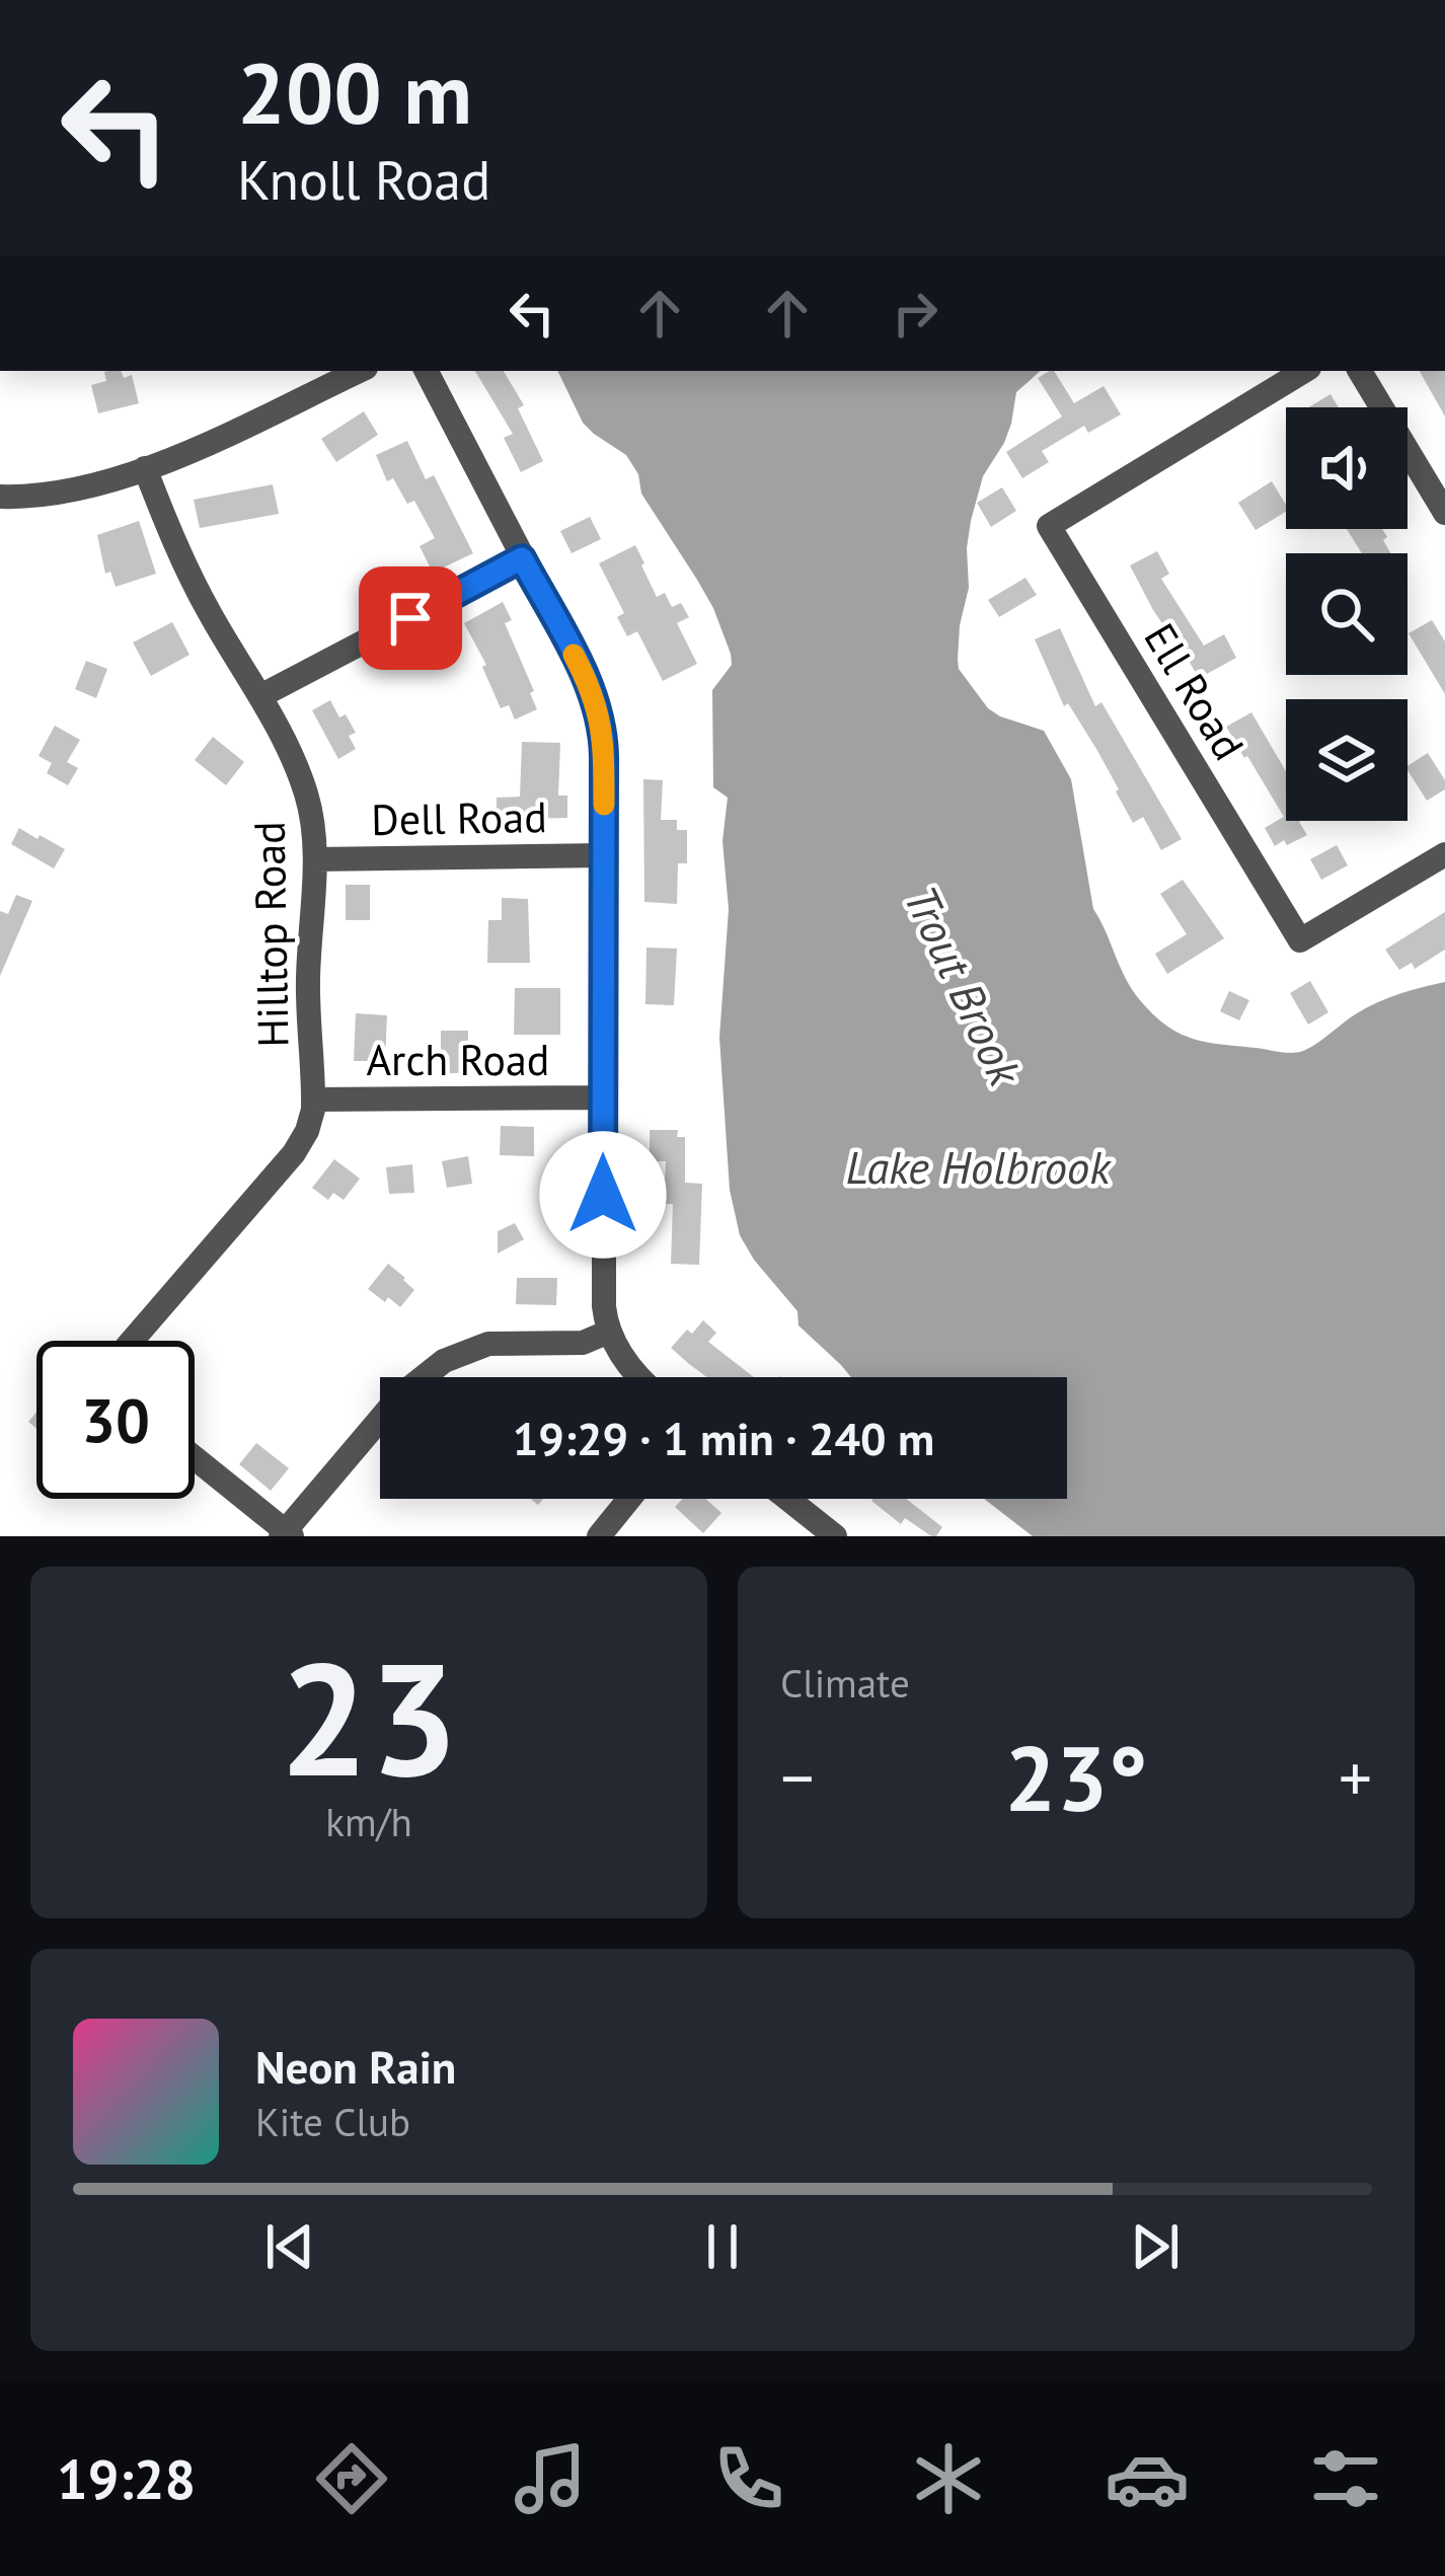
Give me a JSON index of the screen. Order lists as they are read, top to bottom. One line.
{"streets":{"street":["Ell Road","Dell Road","Hilltop Road","Arch Road"]},"crossings":[["Dell Road","Hilltop Road"],["Hilltop Road","Arch Road"]],"water":["Trout Brook","Lake Holbrook"],"page":{"turn":["200 m","Knoll Road"],"limit":"30","trip":"19:29 · 1 min · 240 m","tile":[["23","km/h"],"Climate"],"heat":["−","23°","+"],"song":["Neon Rain","Kite Club"],"tabs":"19:28"}}
